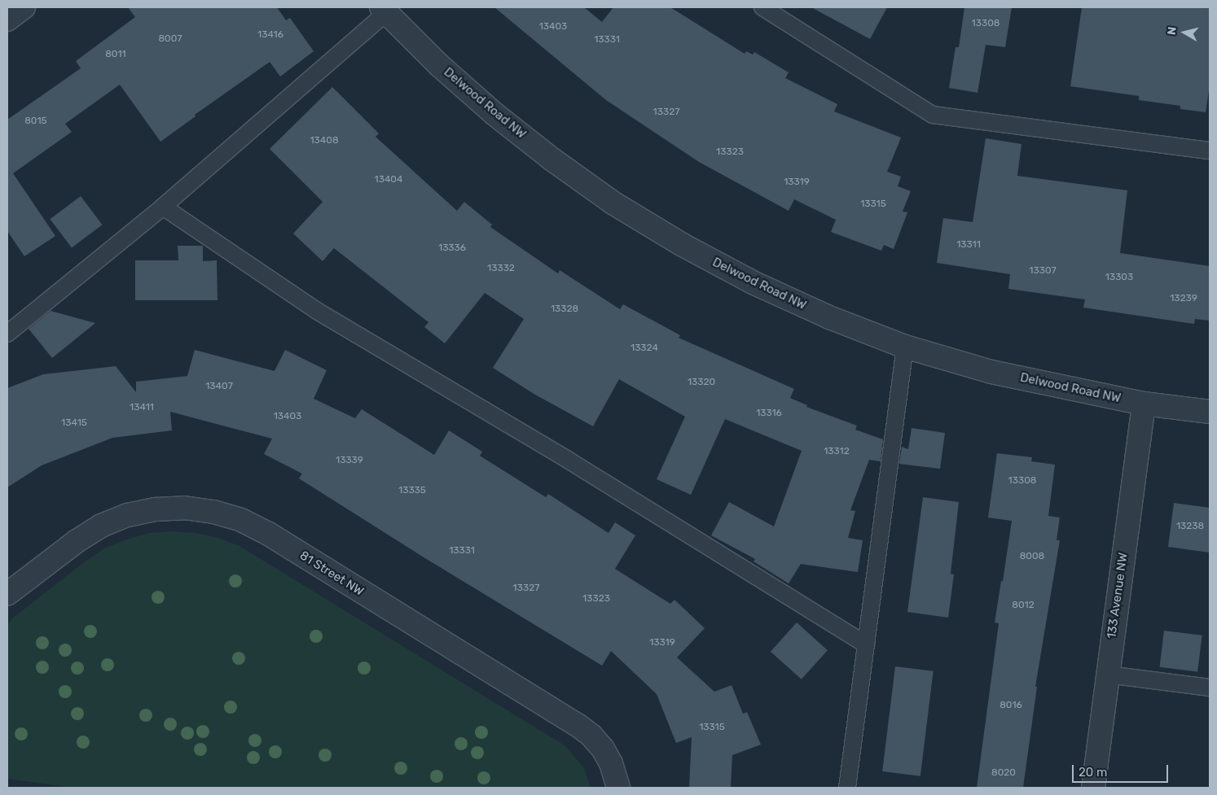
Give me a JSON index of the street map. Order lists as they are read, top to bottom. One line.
{"streets":{"street":["Delwood Road NW","81 Street NW","133 Avenue NW"]},"crossings":[["Delwood Road NW","133 Avenue NW"]],"house_numbers":["13308","13403","13416","8007","13331","8011","13327","8015","13408","13323","13404","13319","13315","13311","13336","13332","13307","13303","13239","13328","13324","13320","13407","13411","13316","13403","13415","13312","13339","13308","13335","13238","13331","8008","13327","13323","8012","13319","8016","13315","8020"],"scale_bar":"20 m","north":"left"}
